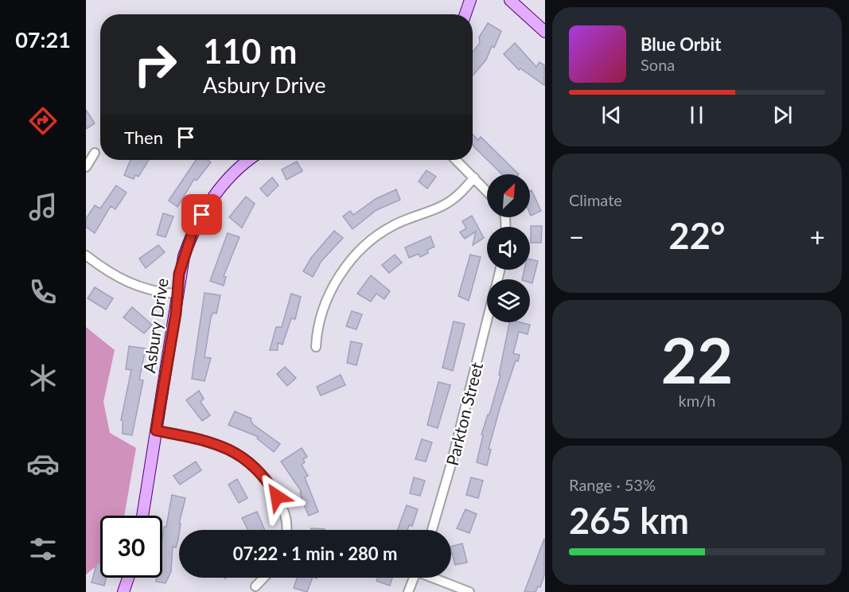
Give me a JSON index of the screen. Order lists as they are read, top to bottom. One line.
{"streets":{"street":["Asbury Drive","Parkton Street"]},"north":"top right","page":{"tabs":"07:21","turn":["110 m","Asbury Drive"],"song":["Blue Orbit","Sona"],"then":"Then","tile":["Climate",["22","km/h"],["Range · 53%","265 km"]],"heat":["−","22°","+"],"limit":"30","trip":"07:22 · 1 min · 280 m"}}
